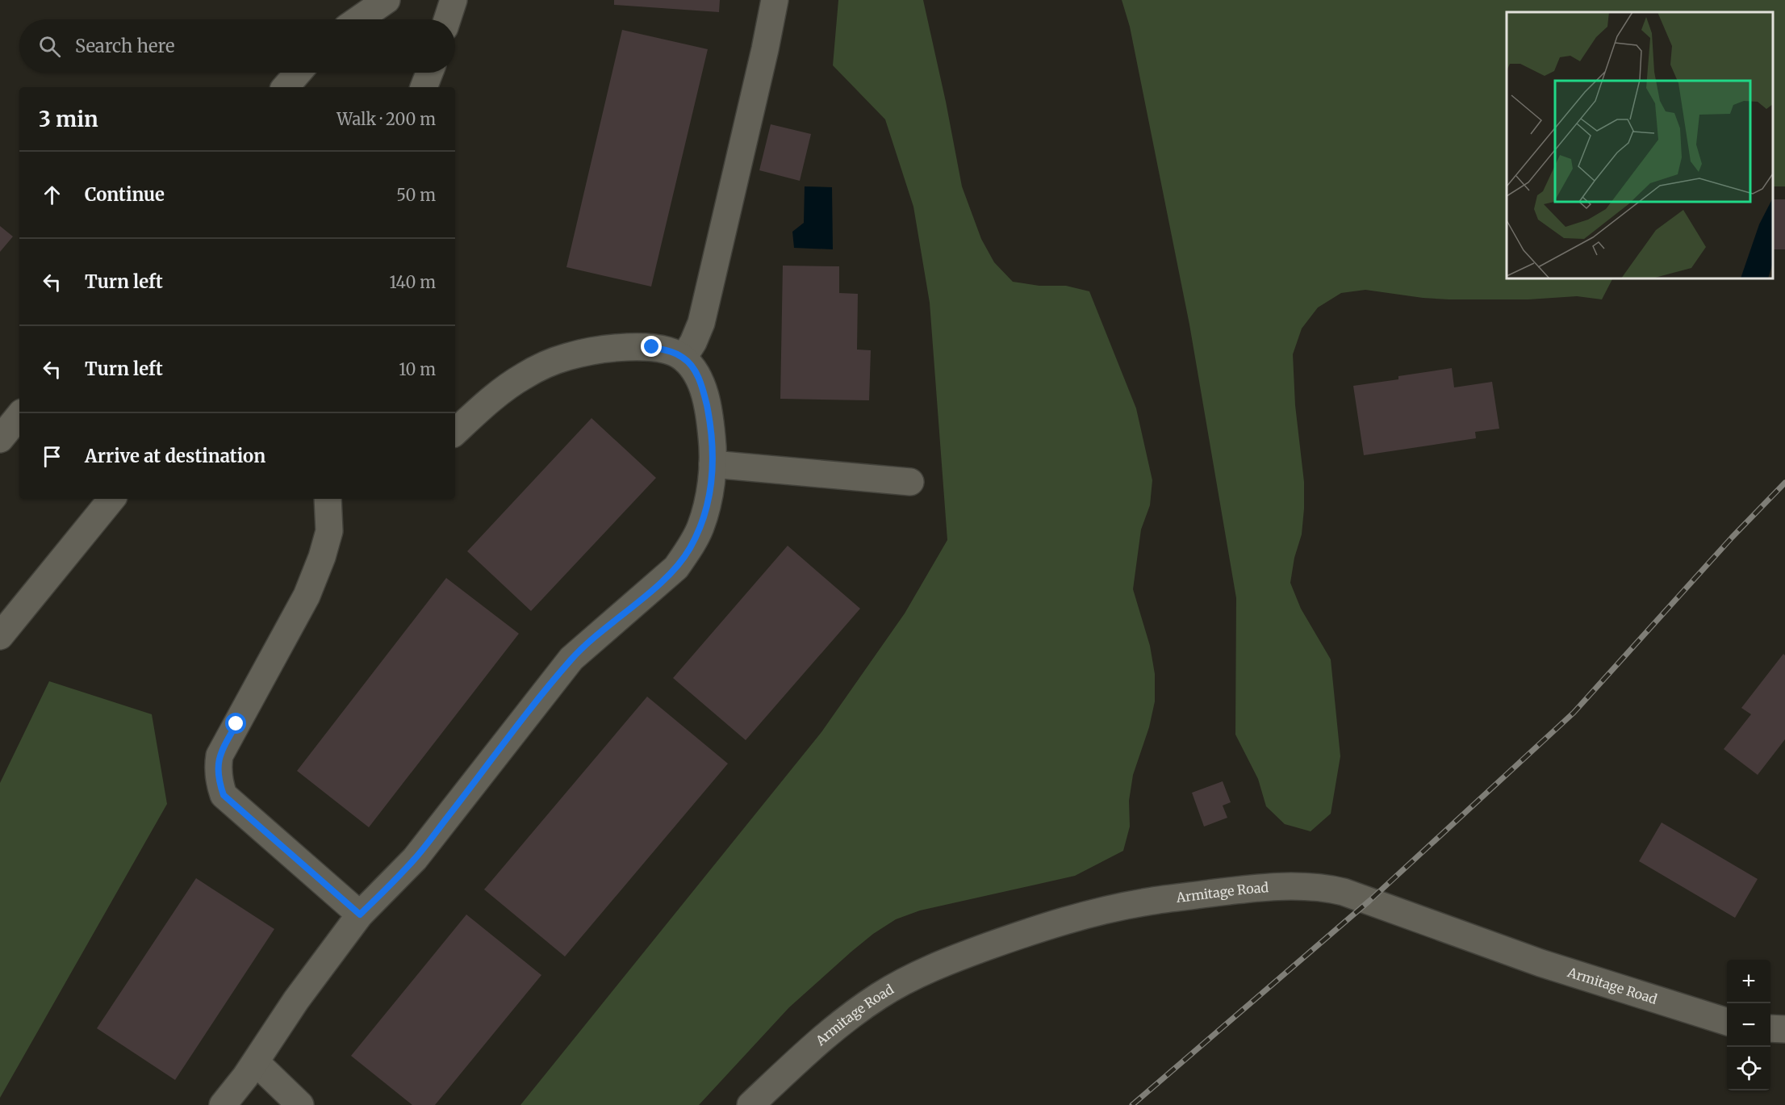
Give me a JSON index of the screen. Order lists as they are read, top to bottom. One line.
{"streets":{"street":["Armitage Road"]},"page":{"search":"Search here","heading":["3 min","Walk · 200 m"],"list":[["Continue","50 m"],["Turn left","140 m"],["Turn left","10 m"],"Arrive at destination"],"map_buttons":["+","−"]}}
